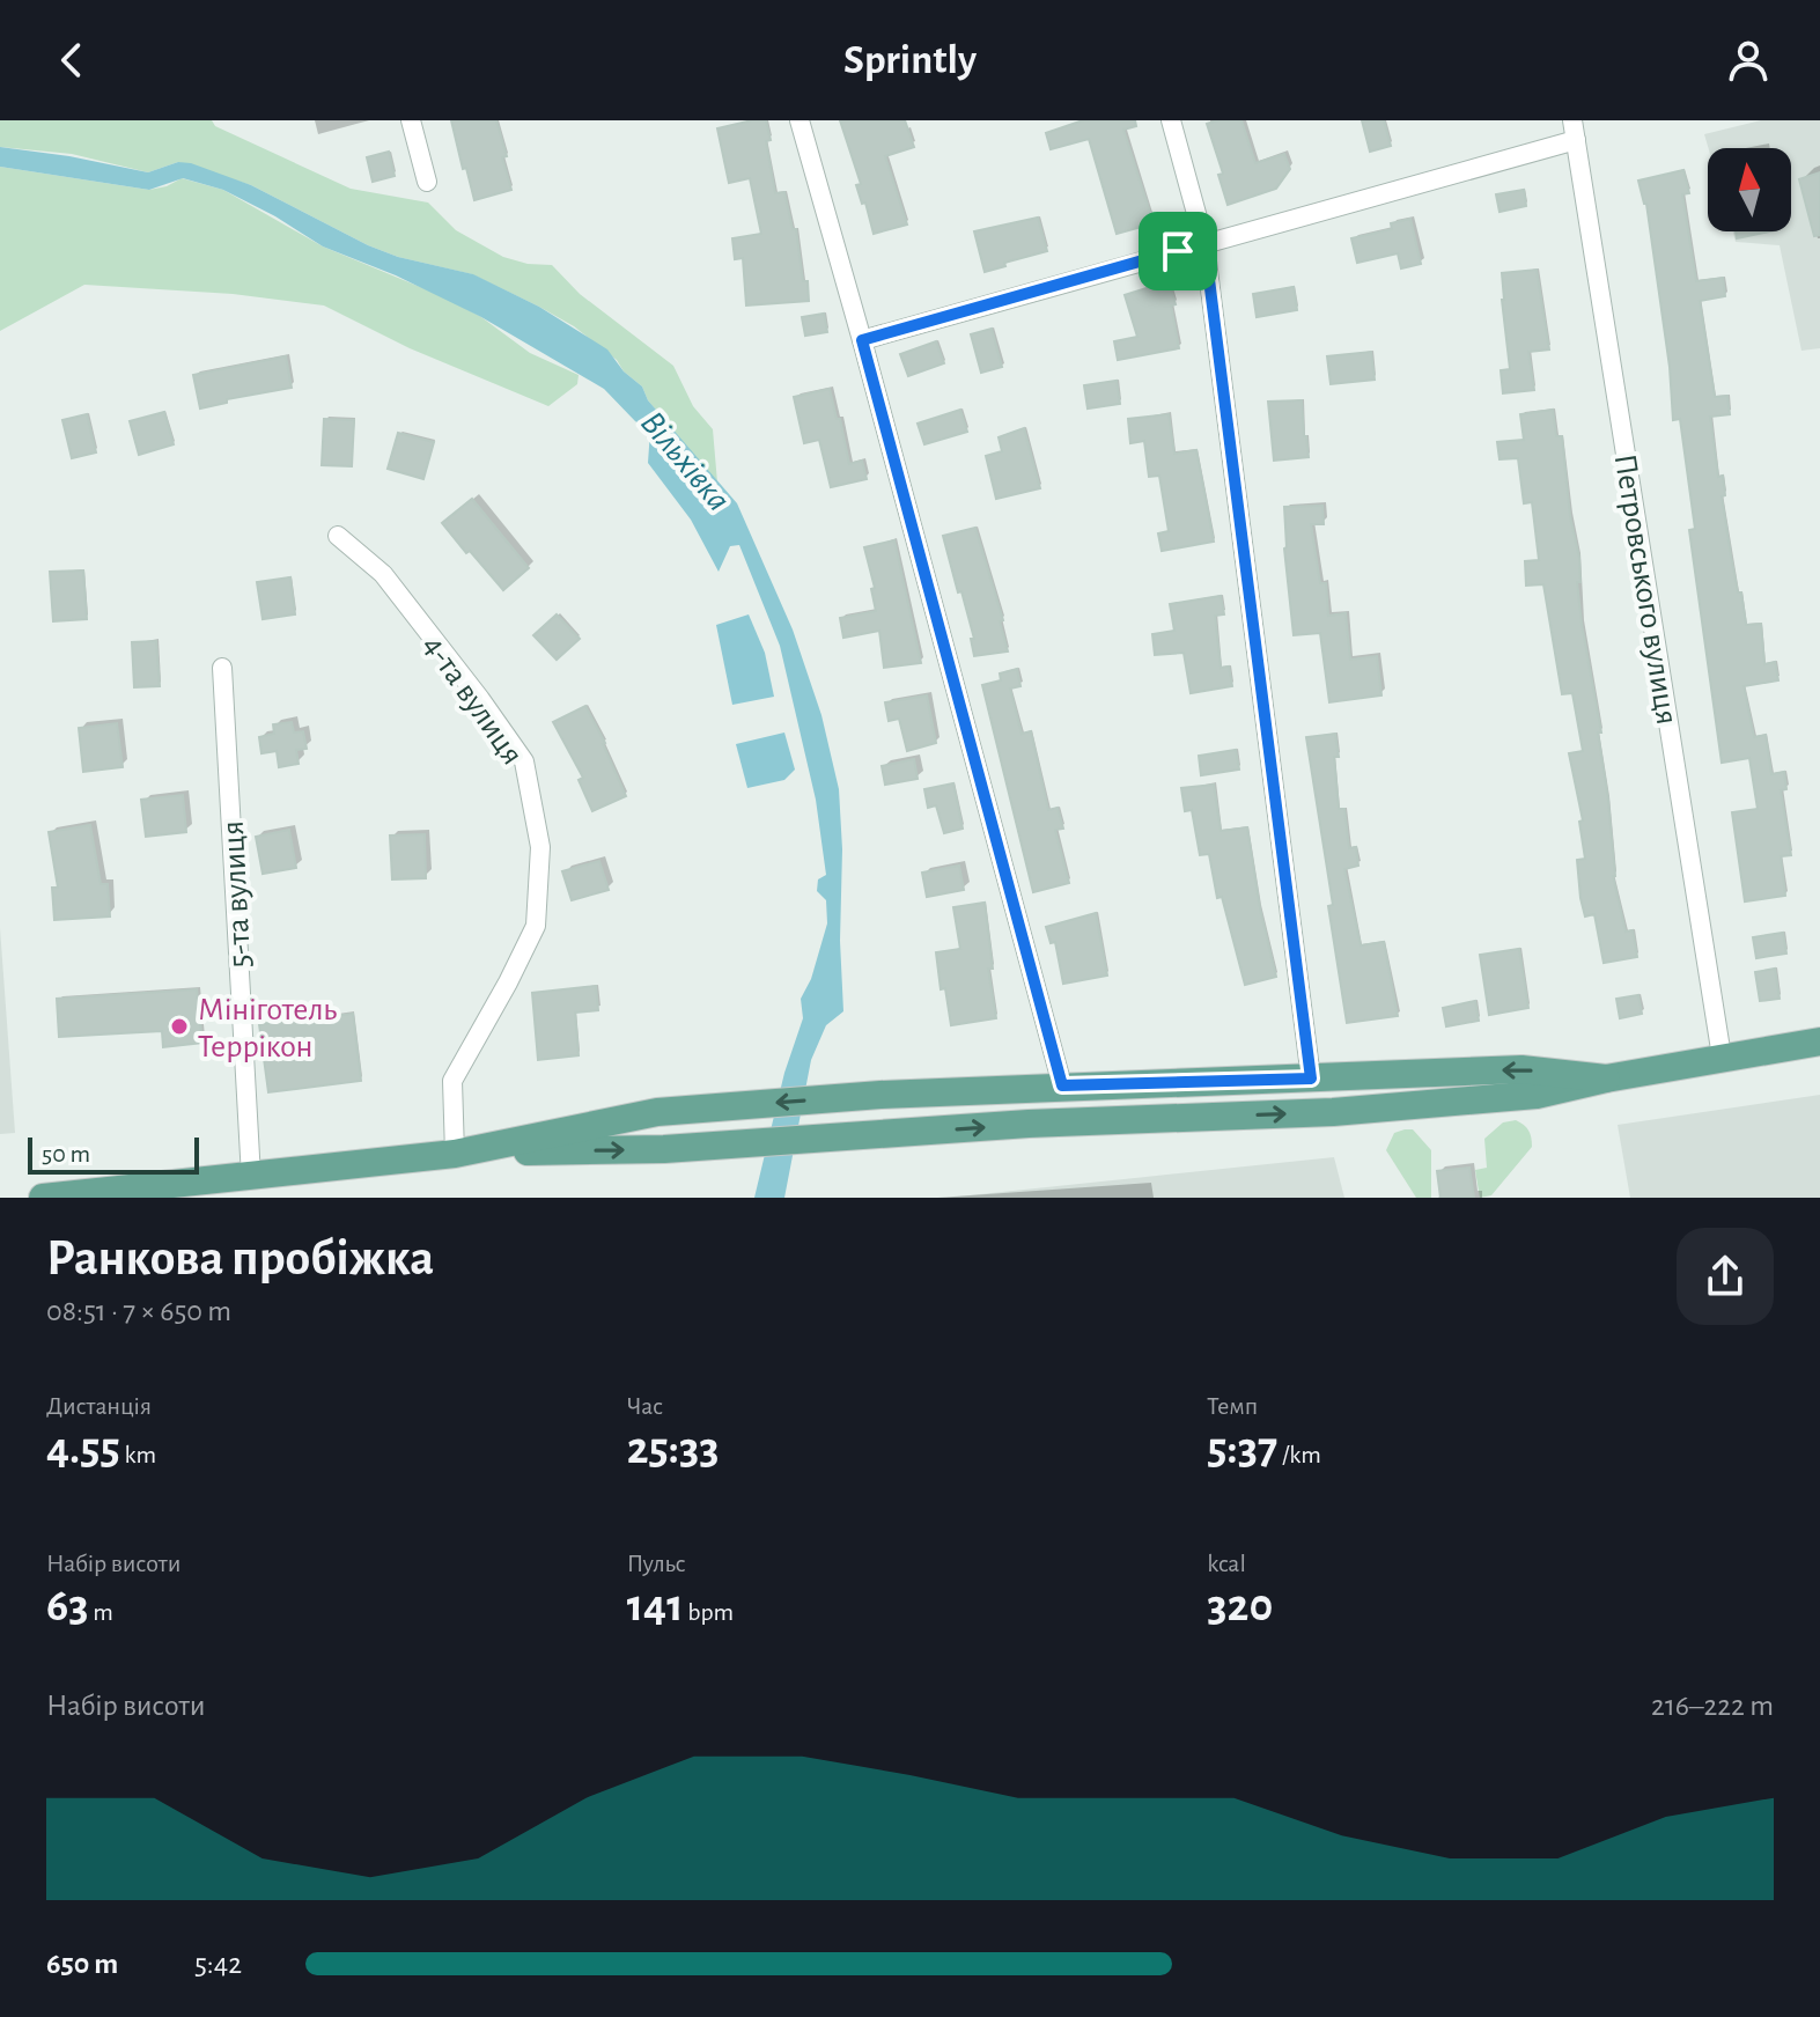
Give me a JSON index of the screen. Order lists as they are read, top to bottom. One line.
{"streets":{"street":["Петровського вулиця","4-та вулиця","5-та вулиця"]},"water":["Вільхівка"],"places":["Мініготель Террікон"],"scale_bar":"50 m","north":"top","page":{"header":"Sprintly","scale":"50 m","heading":["Ранкова пробіжка","08:51 · 7 × 650 m"],"stats":[["Дистанція","4.55 km"],["Час","25:33"],["Темп","5:37 /km"],["Набір висоти","63 m"],["Пульс","141 bpm"],["kcal","320"]],"chart":["Набір висоти","216–222 m"],"list":[{"name":"650 m","note":"5:42"}]}}
